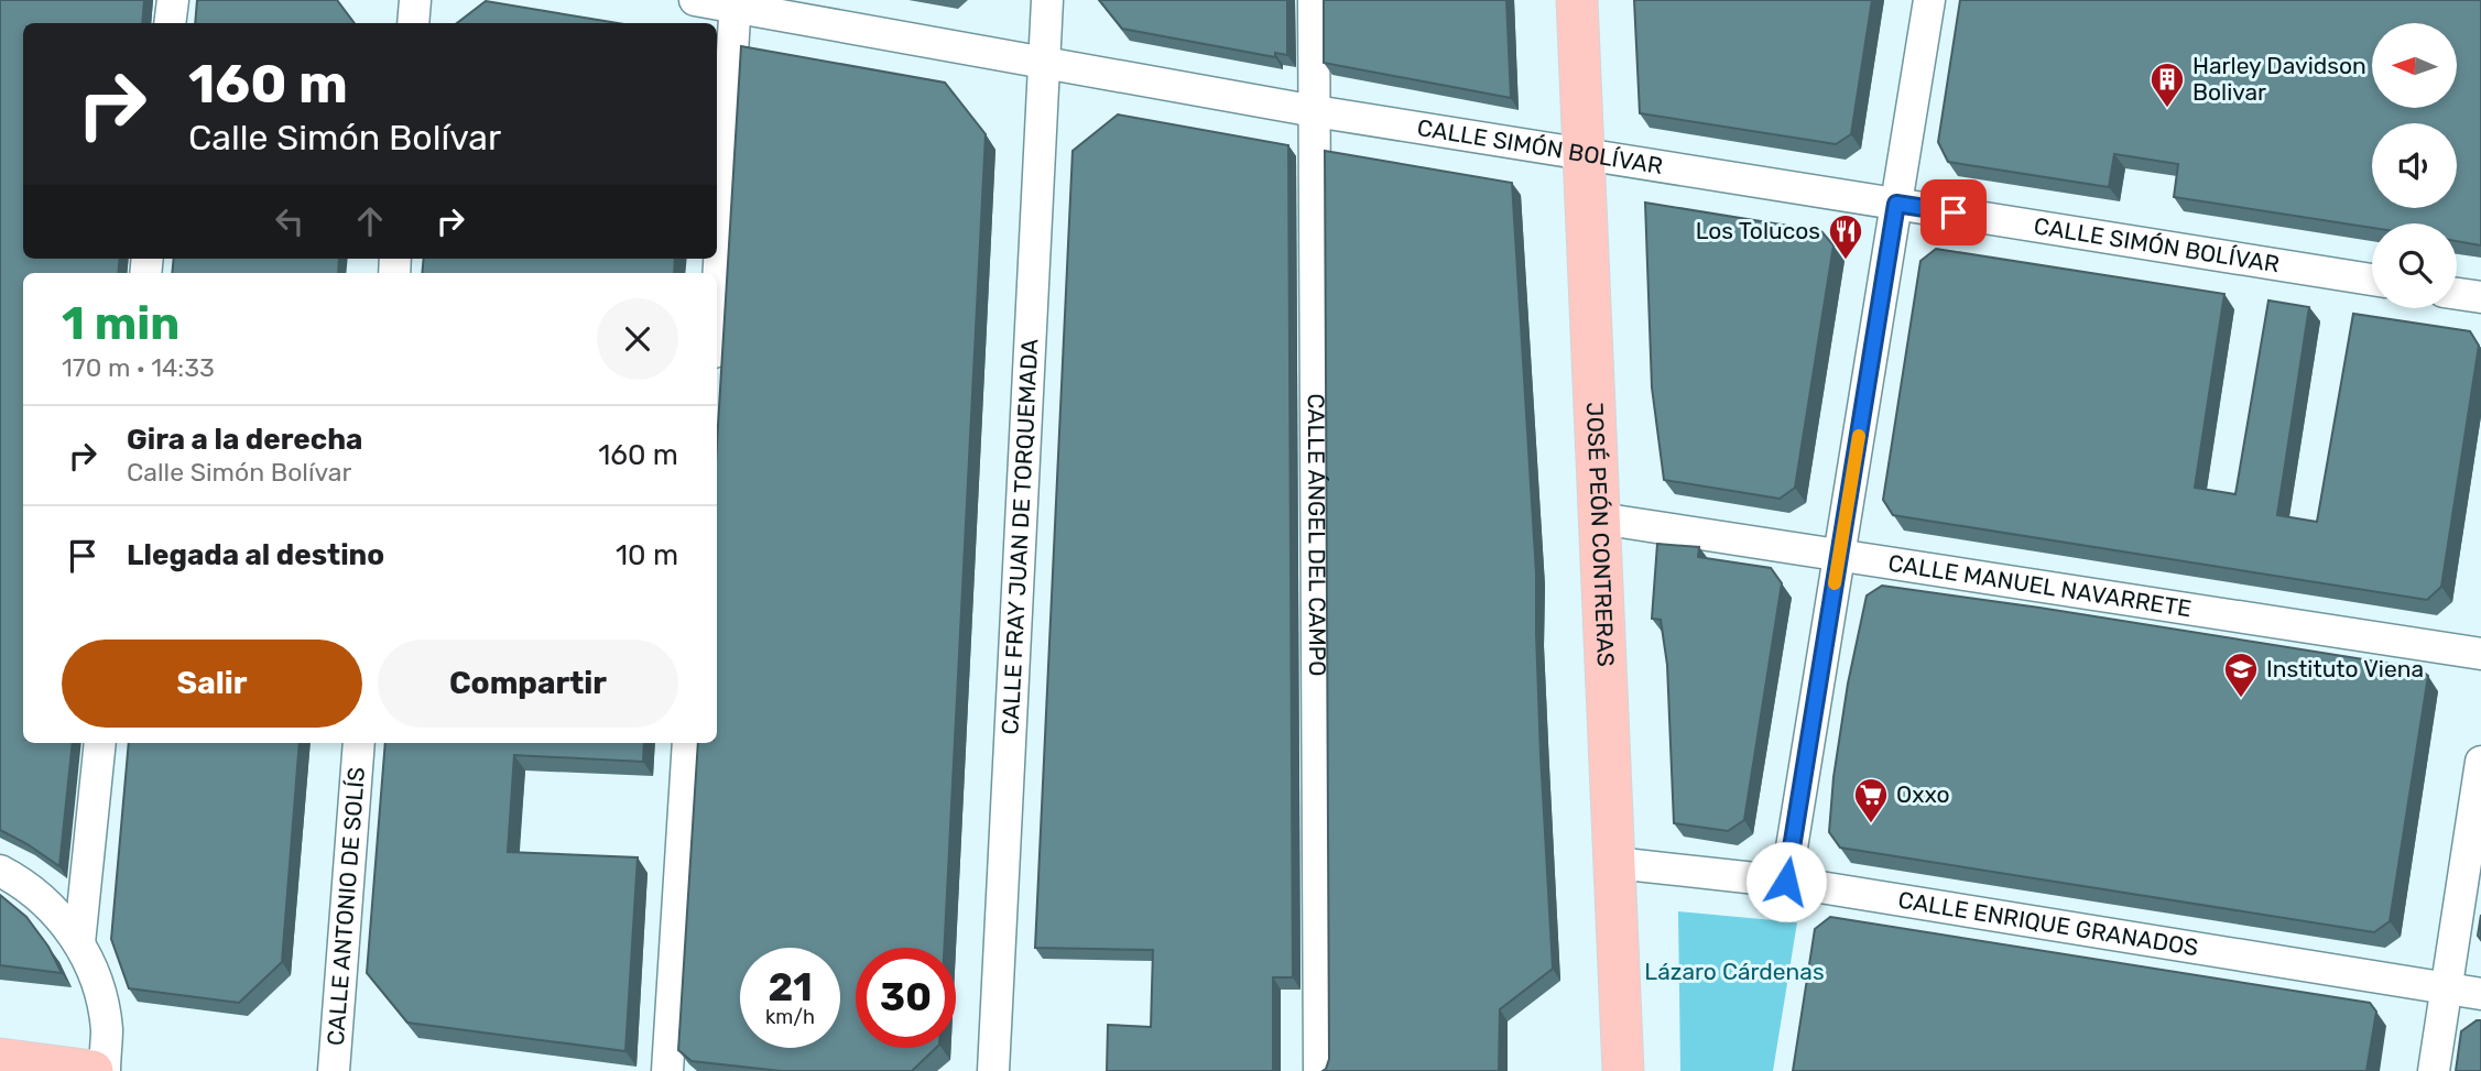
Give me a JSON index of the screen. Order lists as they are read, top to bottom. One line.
{"streets":{"main road":["JOSÉ PEÓN CONTRERAS"],"street":["CALLE SIMÓN BOLÍVAR","CALLE FRAY JUAN DE TORQUEMADA","CALLE ÁNGEL DEL CAMPO","CALLE MANUEL NAVARRETE","CALLE ANTONIO DE SOLÍS","CALLE ENRIQUE GRANADOS"]},"crossings":[["CALLE SIMÓN BOLÍVAR","CALLE FRAY JUAN DE TORQUEMADA"],["CALLE SIMÓN BOLÍVAR","JOSÉ PEÓN CONTRERAS"],["CALLE SIMÓN BOLÍVAR","CALLE ÁNGEL DEL CAMPO"],["JOSÉ PEÓN CONTRERAS","CALLE MANUEL NAVARRETE"],["JOSÉ PEÓN CONTRERAS","CALLE ENRIQUE GRANADOS"]],"parks":["Lázaro Cárdenas"],"places":{"building":["Harley Davidson Bolivar"],"restaurant":["Los Tolucos"],"school or university":["Instituto Viena"],"supermarket":["Oxxo"]},"north":"left","page":{"turn":["160 m","Calle Simón Bolívar"],"heading":["1 min","170 m · 14:33"],"list":[{"name":"Gira a la derecha","note":"Calle Simón Bolívar","value":"160 m"},{"name":"Llegada al destino","value":"10 m"}],"buttons":["Salir","Compartir"],"speed":"21 km/h","limit":"30"}}
